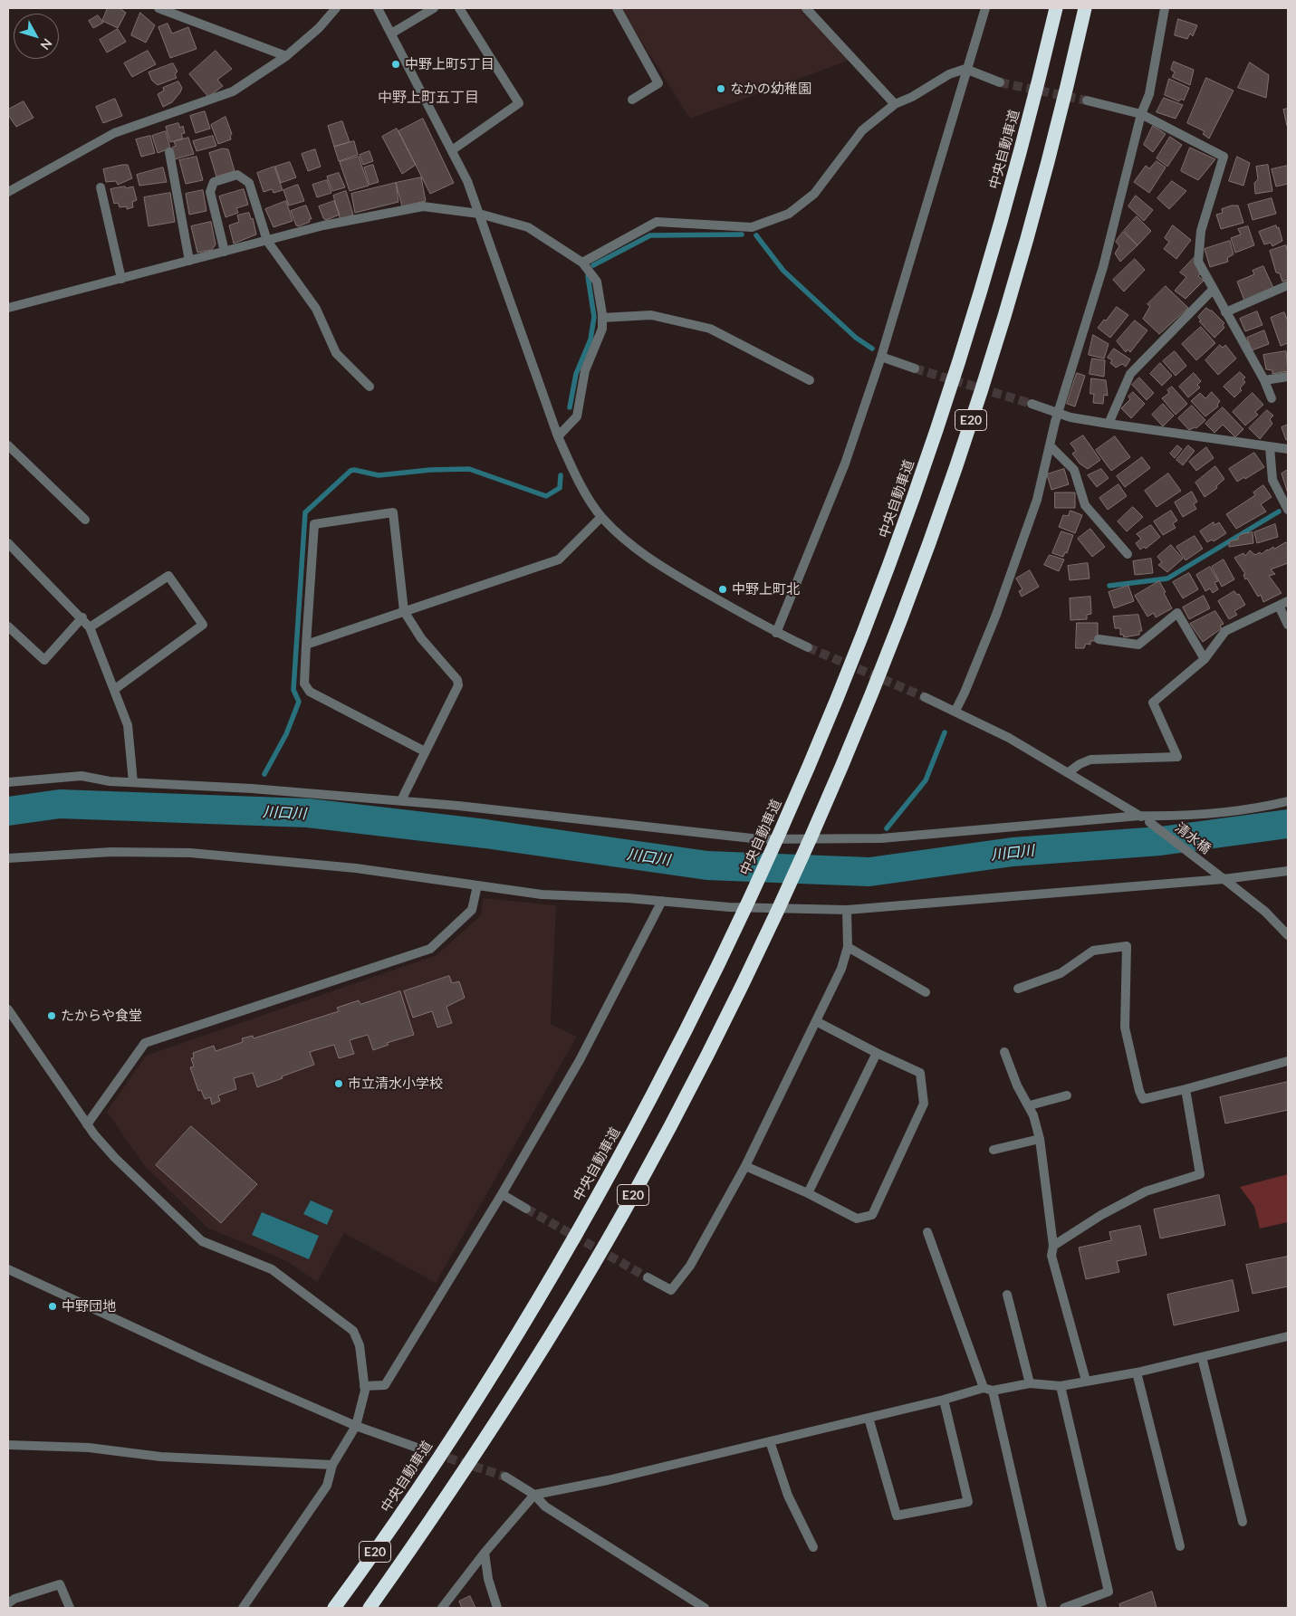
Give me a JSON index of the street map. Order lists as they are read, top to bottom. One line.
{"streets":{"highway":["中央自動車道","E20"],"street":["清水橋"]},"districts":["中野上町五丁目"],"water":["川口川"],"places":["中野上町5丁目","なかの幼稚園","中野上町北","たからや食堂","市立清水小学校","中野団地"],"north":"bottom right"}
